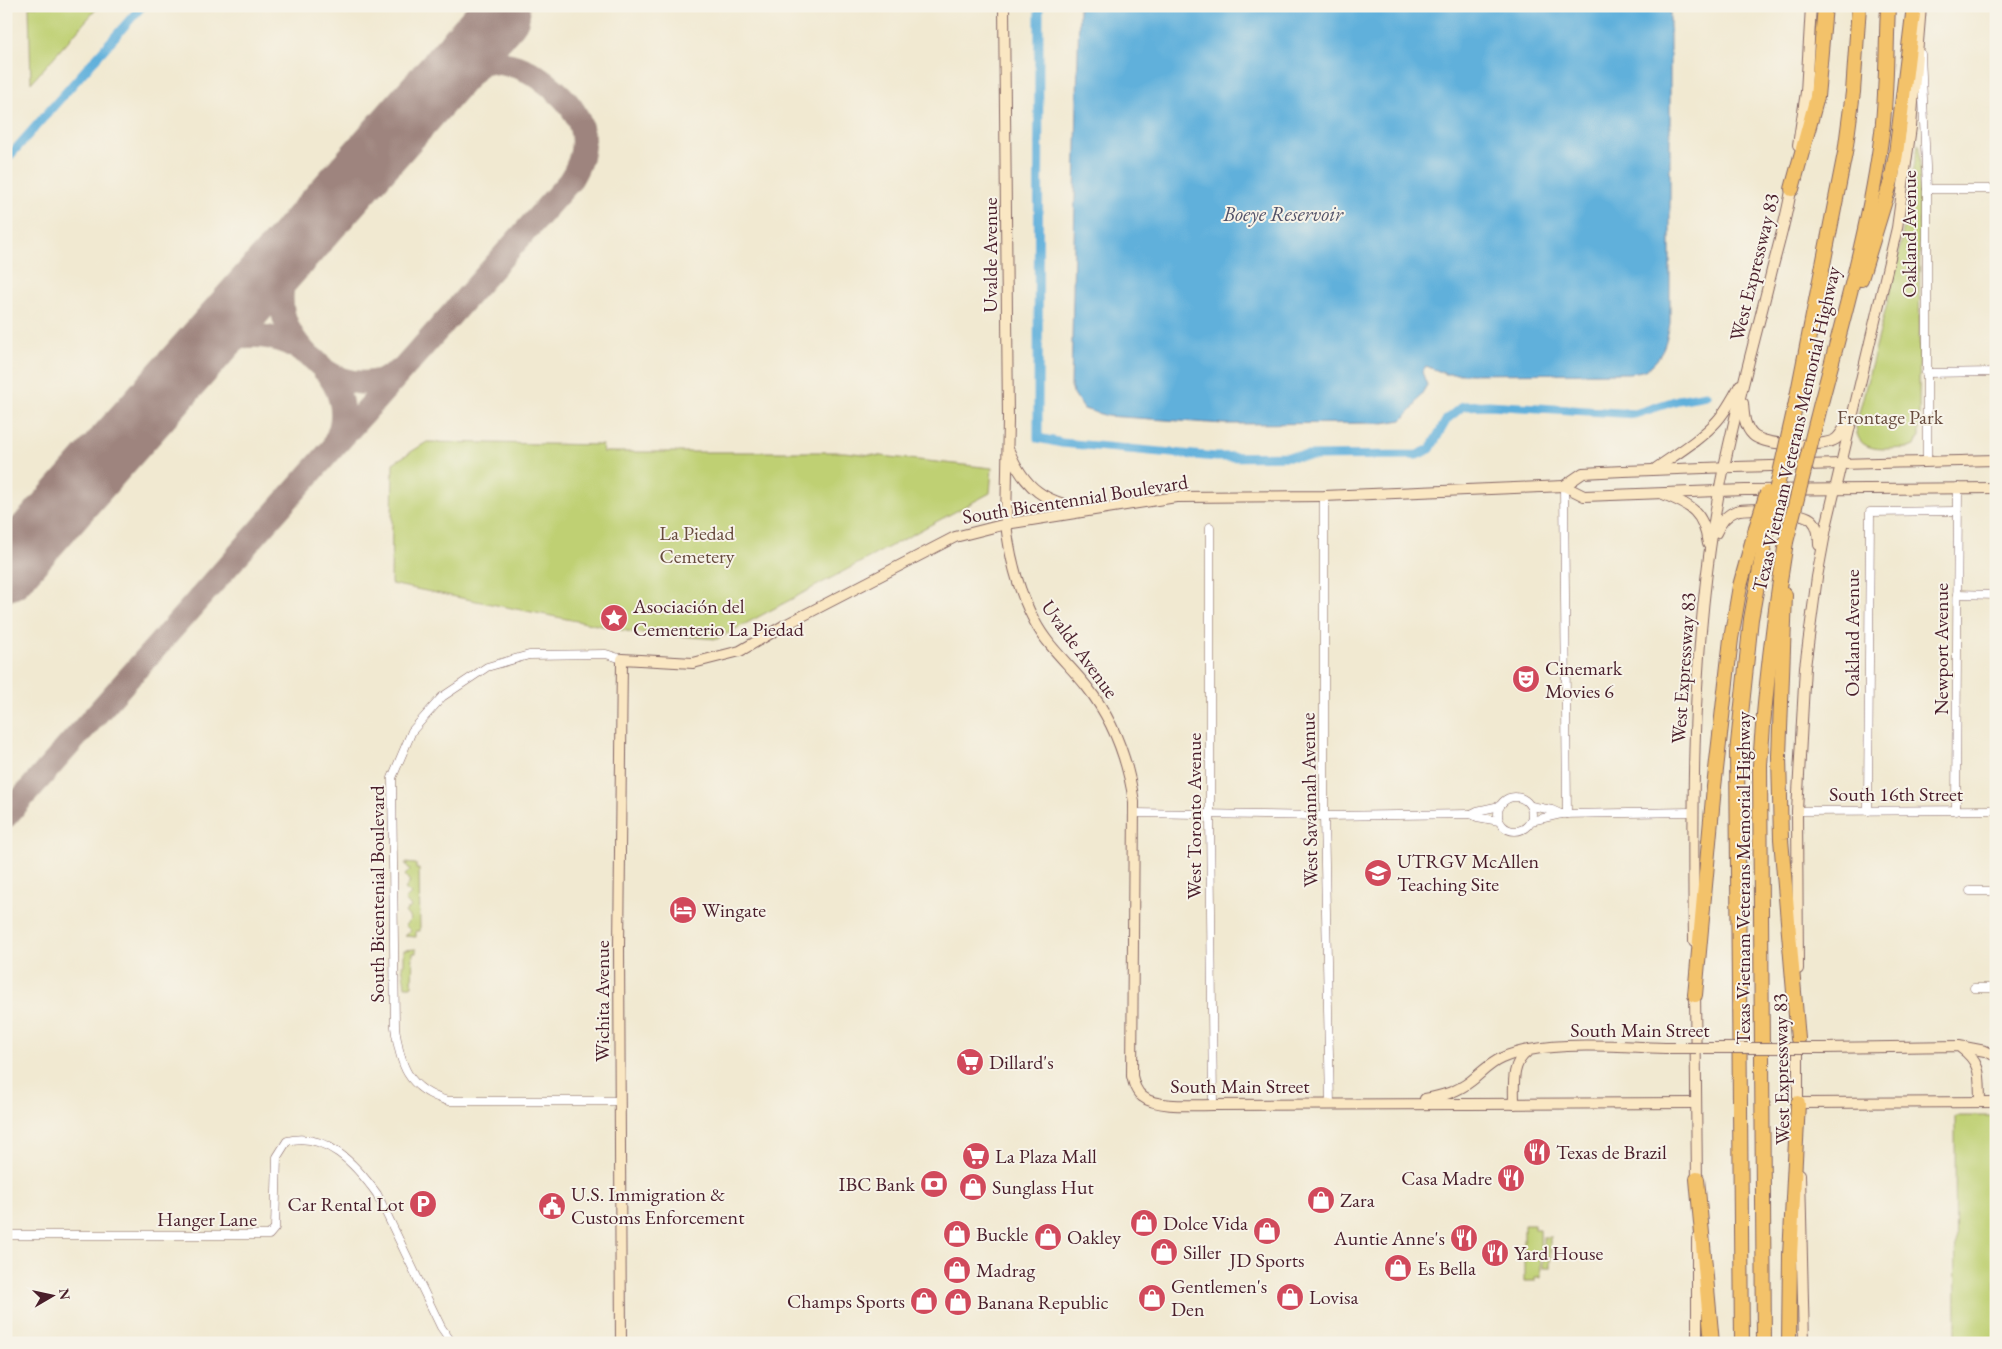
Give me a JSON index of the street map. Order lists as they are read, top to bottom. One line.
{"streets":{"highway":["Texas Vietnam Veterans Memorial Highway"],"main road":["Oakland Avenue","Uvalde Avenue","West Expressway 83","South Bicentennial Boulevard","Wichita Avenue","South Main Street"],"street":["Newport Avenue","South 16th Street","West Savannah Avenue","West Toronto Avenue","South Bicentenial Boulevard","Hanger Lane"]},"crossings":[["Oakland Avenue","West Expressway 83"],["Oakland Avenue","South Bicentennial Boulevard"],["Oakland Avenue","Newport Avenue"],["Oakland Avenue","South 16th Street"],["Uvalde Avenue","South Bicentennial Boulevard"],["Uvalde Avenue","South Main Street"],["West Expressway 83","South Bicentennial Boulevard"],["West Expressway 83","South 16th Street"],["West Expressway 83","South Main Street"],["South Bicentennial Boulevard","Newport Avenue"],["South Bicentennial Boulevard","West Savannah Avenue"],["South Bicentennial Boulevard","South Bicentenial Boulevard"],["South Bicentennial Boulevard","Wichita Avenue"],["Newport Avenue","South 16th Street"],["West Savannah Avenue","South Main Street"],["West Toronto Avenue","South Main Street"],["South Bicentenial Boulevard","Wichita Avenue"]],"water":["Boeye Reservoir"],"parks":["Frontage Park","La Piedad Cemetery"],"places":{"place":["Asociación del Cementerio La Piedad"],"theatre":["Cinemark Movies 6"],"school or university":["UTRGV McAllen Teaching Site"],"hotel":["Wingate"],"supermarket":["Dillard's","La Plaza Mall"],"restaurant":["Texas de Brazil","Casa Madre","Auntie Anne's","Yard House"],"bank":["IBC Bank"],"shop":["Sunglass Hut","Zara","Dolce Vida","JD Sports","Buckle","Oakley","Siller","Es Bella","Madrag","Lovisa","Gentlemen's Den","Champs Sports","Banana Republic"],"parking":["Car Rental Lot"],"public building":["U.S. Immigration & Customs Enforcement"]},"north":"right"}
